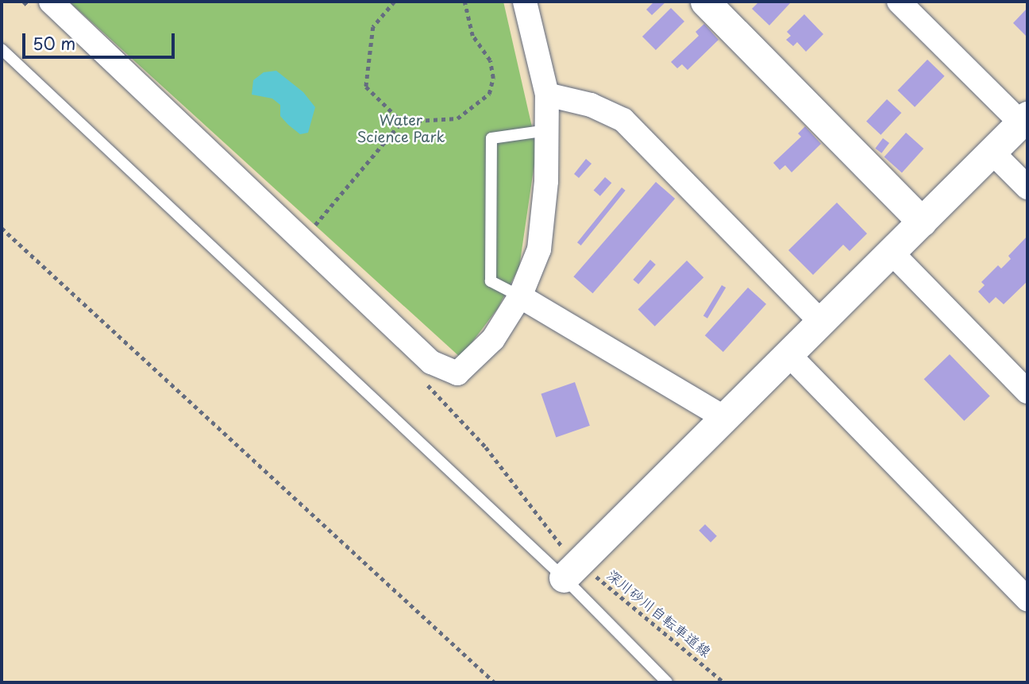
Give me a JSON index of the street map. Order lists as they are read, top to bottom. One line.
{"streets":{"path":["深川砂川自転車道線"]},"parks":["Water Science Park"],"scale_bar":"50 m"}
